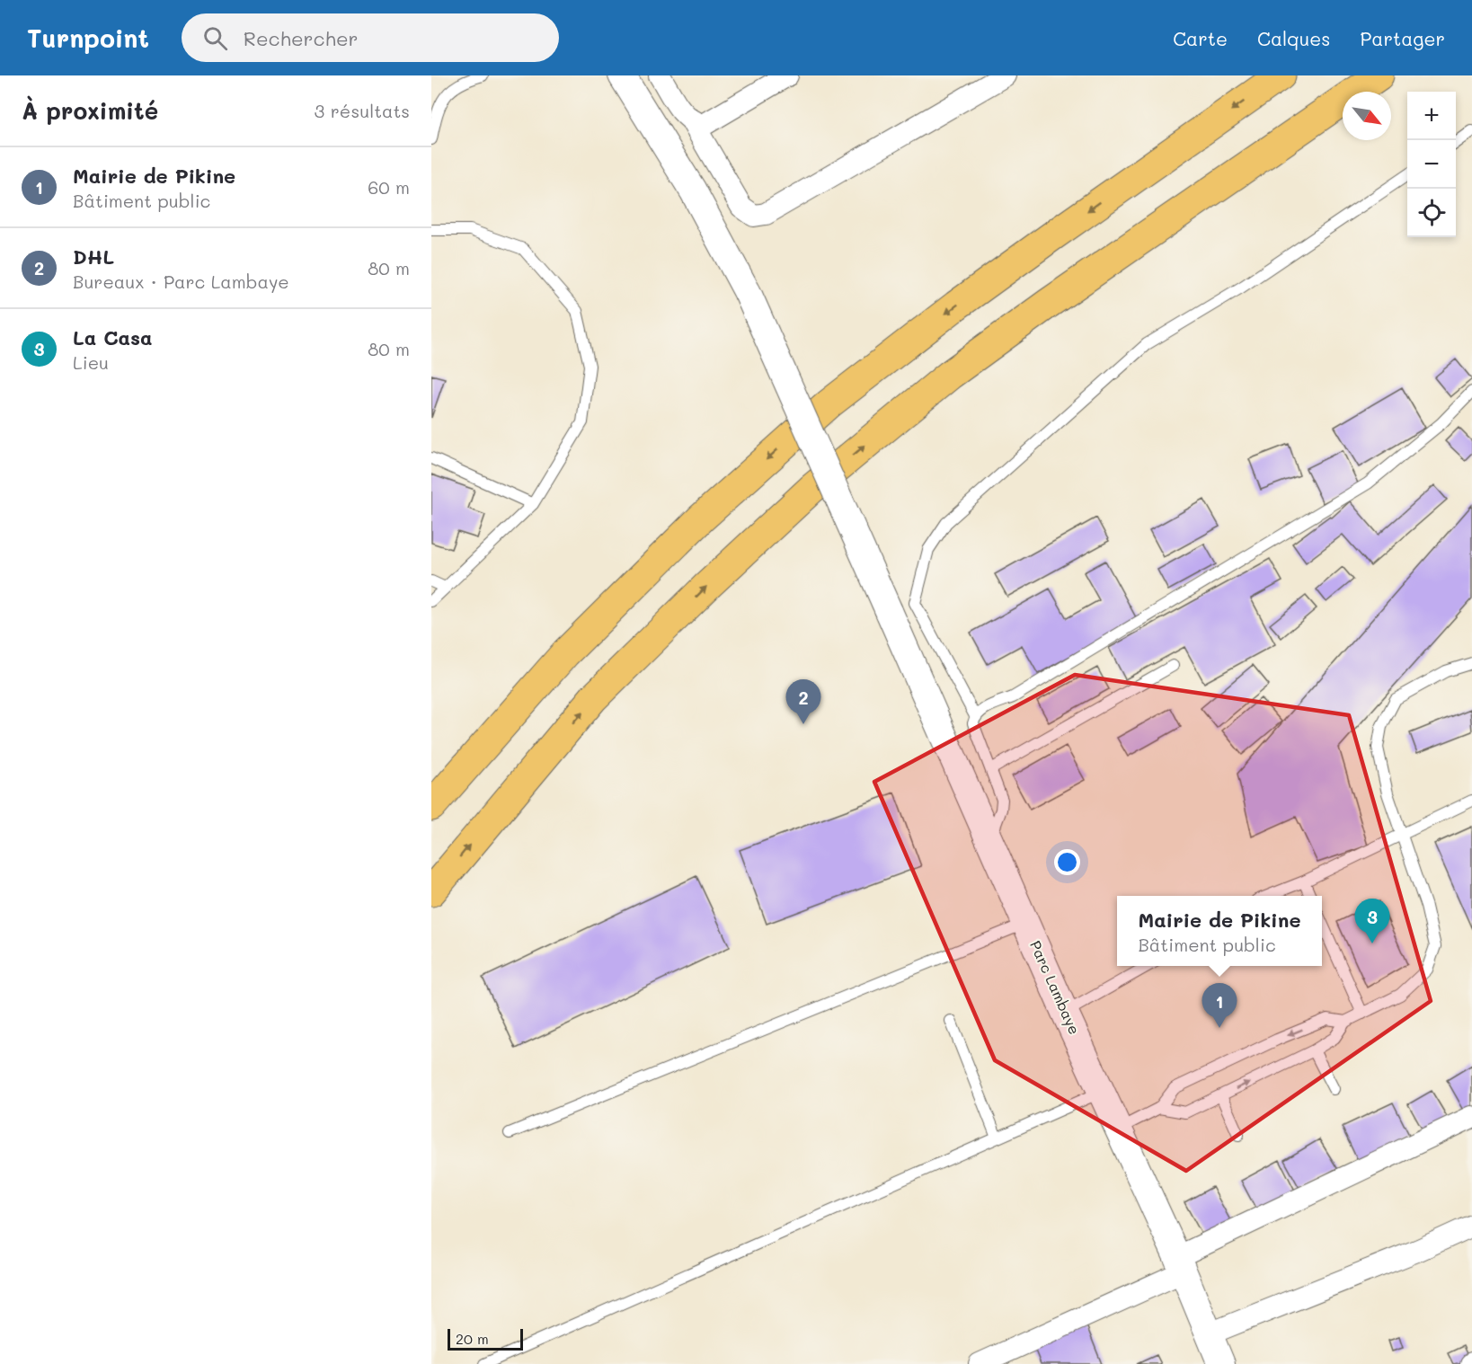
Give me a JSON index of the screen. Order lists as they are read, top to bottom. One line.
{"streets":{"street":["Parc Lambaye"]},"scale_bar":"20 m","north":"bottom right","page":{"header":"Turnpoint","search":"Rechercher","nav":["Carte","Calques","Partager"],"heading":["À proximité","3 résultats"],"map_buttons":["+","−"],"list":[{"mark":"1","name":"Mairie de Pikine","note":"Bâtiment public","value":"60 m"},{"mark":"2","name":"DHL","note":"Bureaux · Parc Lambaye","value":"80 m"},{"mark":"3","name":"La Casa","note":"Lieu","value":"80 m"}],"pins":["2","3","1"],"popup":["Mairie de Pikine","Bâtiment public"],"scale":"20 m"}}
